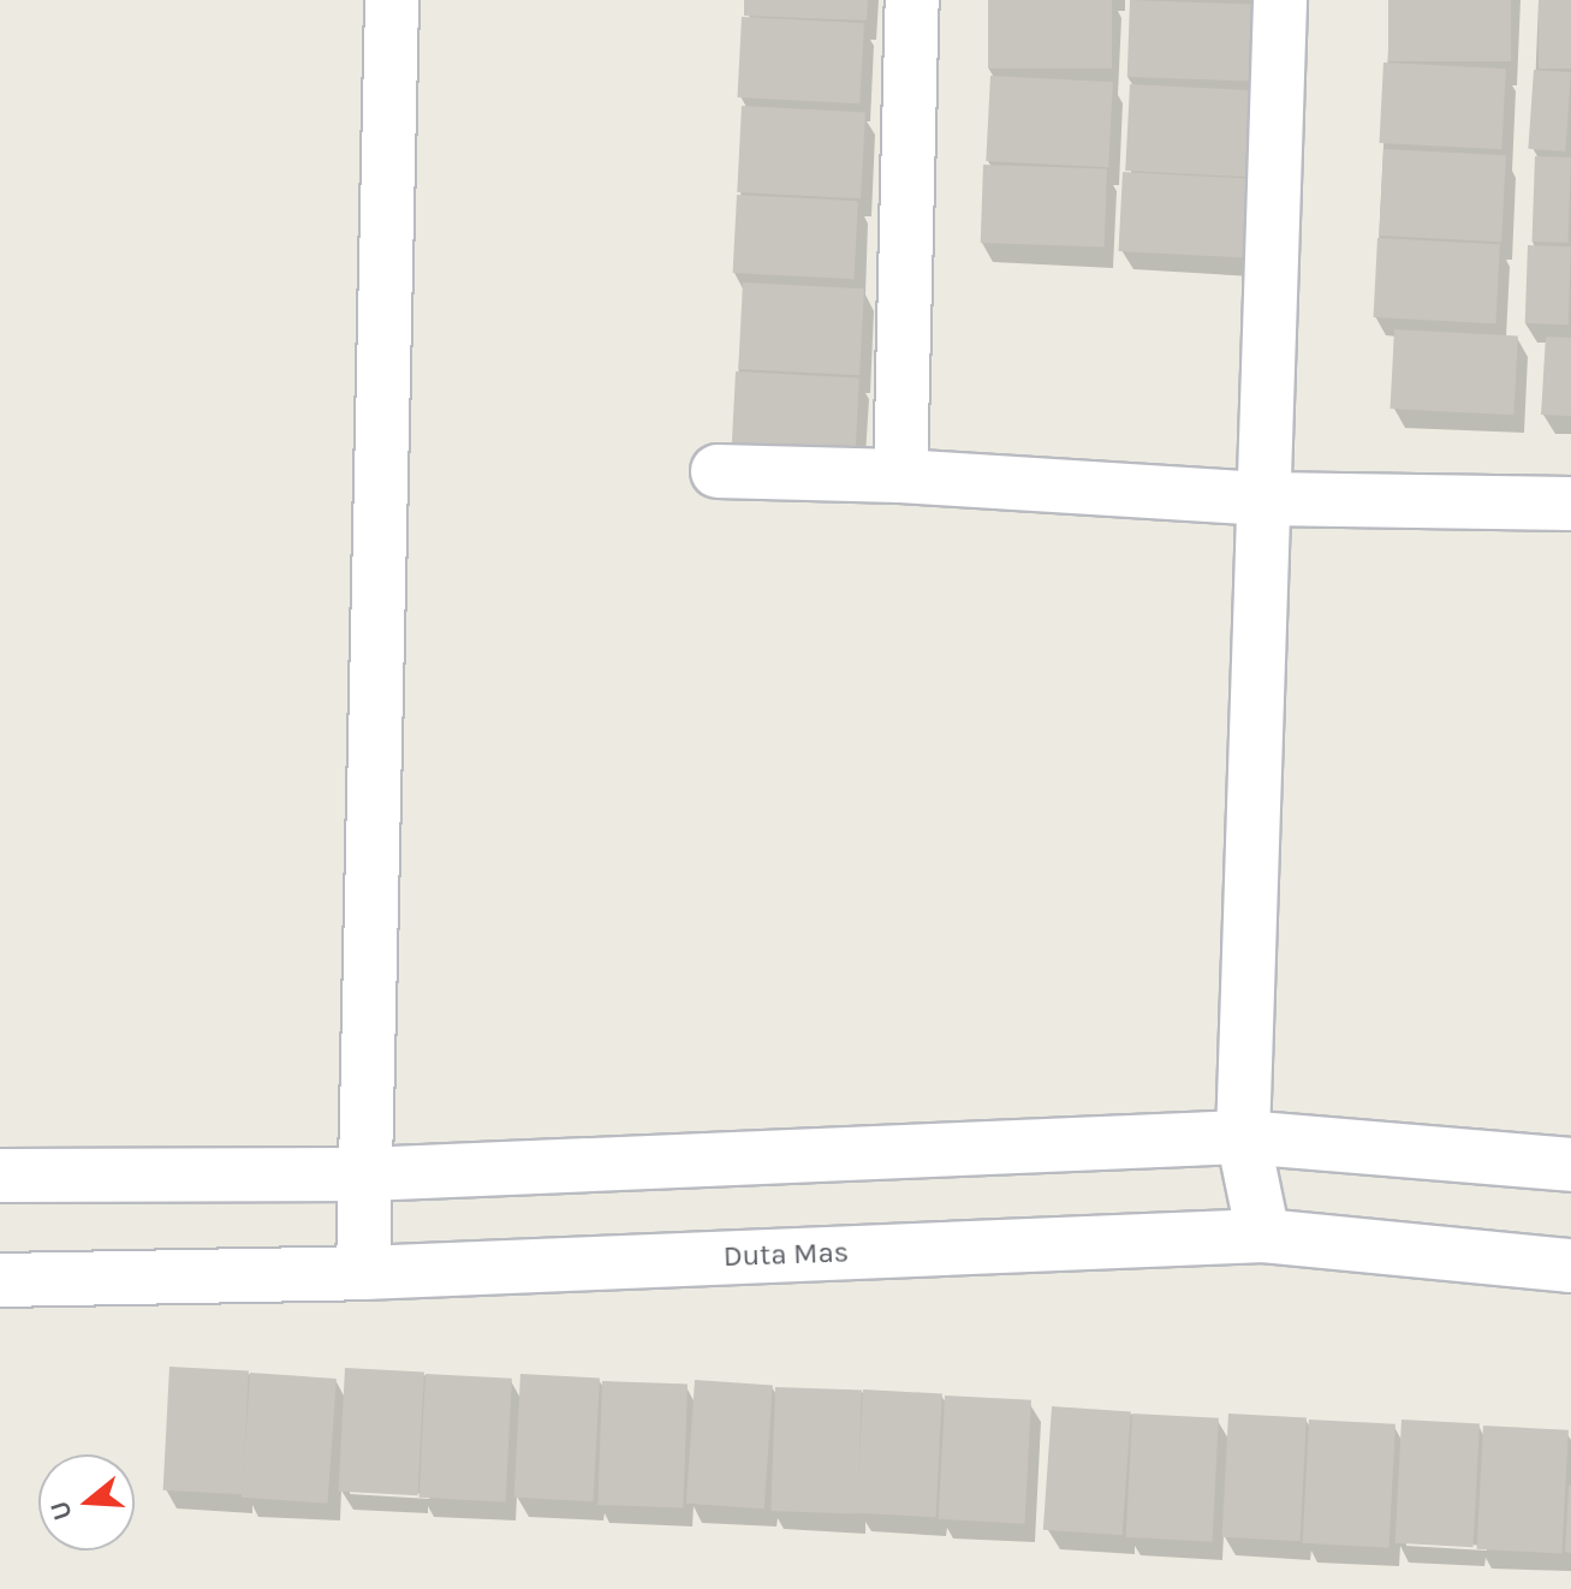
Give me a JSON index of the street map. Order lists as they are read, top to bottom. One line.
{"streets":{"street":["Duta Mas"]},"north":"left"}
